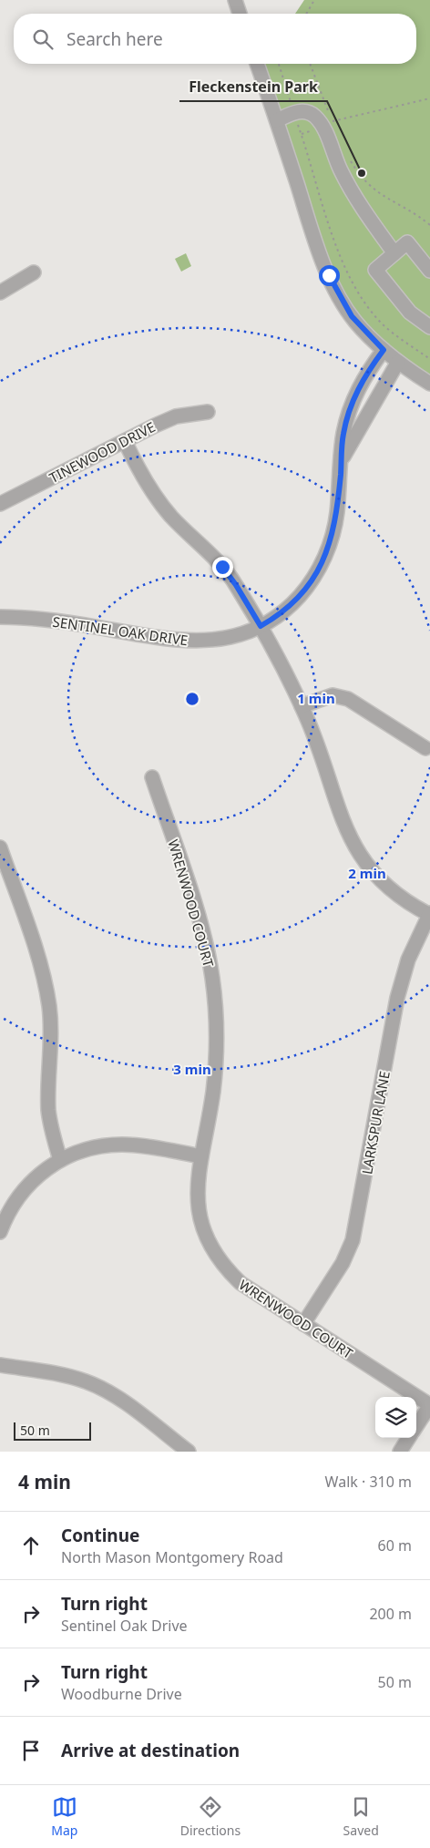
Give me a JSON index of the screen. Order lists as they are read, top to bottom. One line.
{"streets":{"street":["TINEWOOD DRIVE","SENTINEL OAK DRIVE","WRENWOOD COURT","LARKSPUR LANE"]},"crossings":[["WRENWOOD COURT","LARKSPUR LANE"]],"places":["Fleckenstein Park"],"scale_bar":"50 m","page":{"search":"Search here","scale":"50 m","heading":["4 min","Walk · 310 m"],"list":[["Continue","North Mason Montgomery Road","60 m"],["Turn right","Sentinel Oak Drive","200 m"],["Turn right","Woodburne Drive","50 m"],"Arrive at destination"],"nav":["Map","Directions","Saved"]},"rings":["1 min","2 min","3 min"]}
